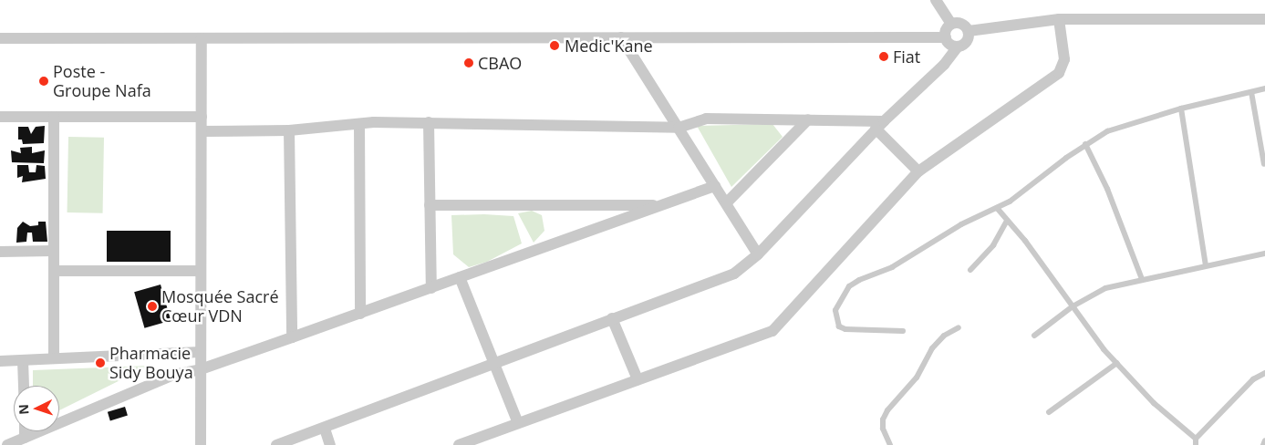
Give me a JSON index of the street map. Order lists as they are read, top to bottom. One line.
{"places":["Medic'Kane","Fiat","CBAO","Poste - Groupe Nafa","Mosquée Sacré Cœur VDN","Pharmacie Sidy Bouya"],"north":"left"}
